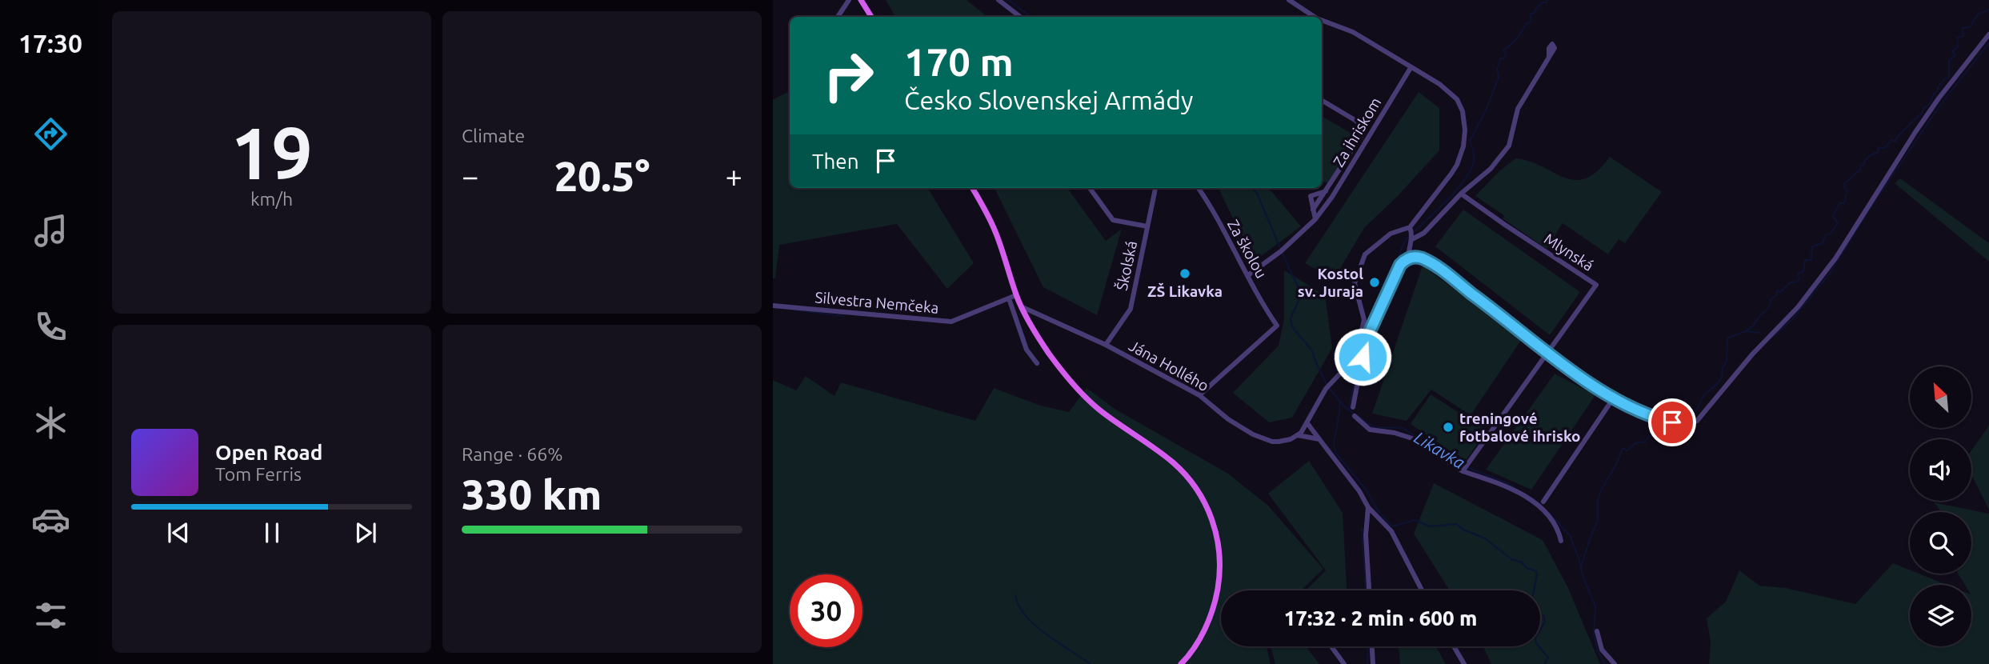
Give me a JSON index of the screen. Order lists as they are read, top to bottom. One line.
{"streets":{"street":["Za ihriskom","Za školou","Mlynská","Školská","Silvestra Nemčeka","Jána Hollého"]},"crossings":[["Za ihriskom","Za školou"],["Za školou","Jána Hollého"],["Školská","Jána Hollého"]],"water":["Likavka"],"places":["ZŠ Likavka","Kostol sv. Juraja","treningové fotbalové ihrisko"],"north":"top left","page":{"tabs":"17:30","tile":[["19","km/h"],"Climate",["Range · 66%","330 km"]],"turn":["170 m","Česko Slovenskej Armády"],"then":"Then","heat":["−","20.5°","+"],"song":["Open Road","Tom Ferris"],"limit":"30","trip":"17:32 · 2 min · 600 m"}}
